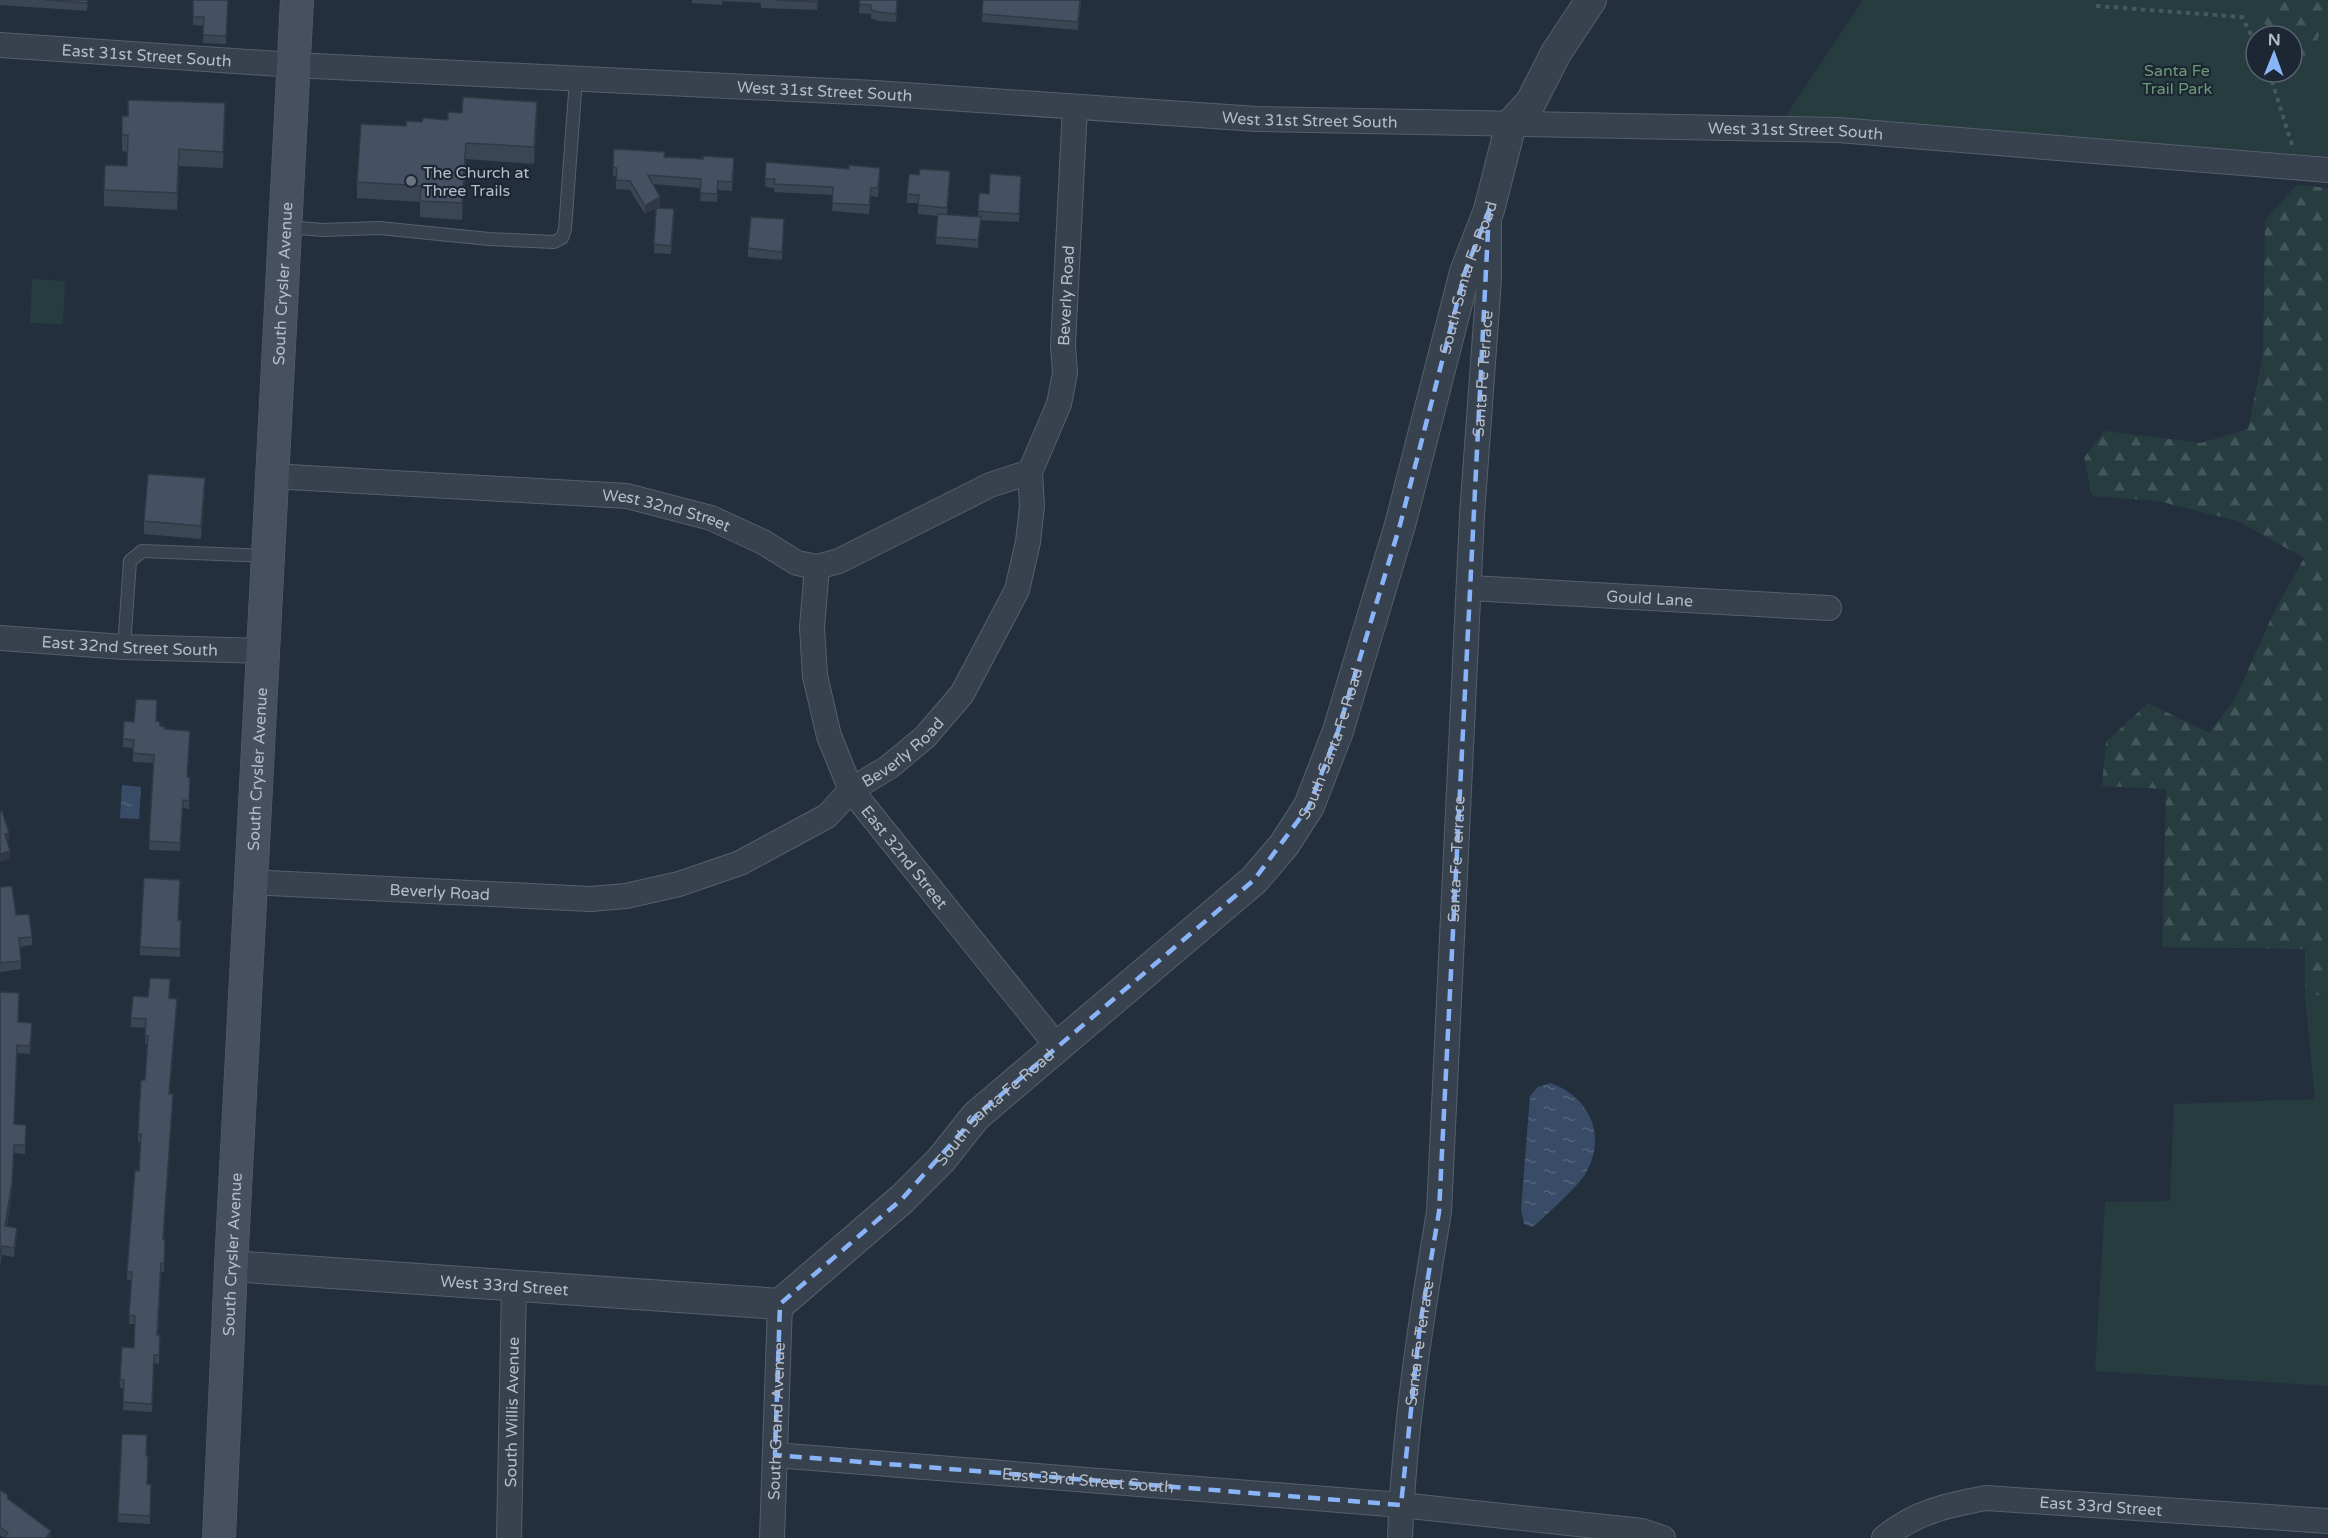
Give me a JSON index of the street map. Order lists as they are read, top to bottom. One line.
{"streets":{"main road":["South Crysler Avenue"],"street":["East 31st Street South","West 31st Street South","South Santa Fe Road","Beverly Road","Santa Fe Terrace","West 32nd Street","Gould Lane","East 32nd Street South","East 32nd Street","West 33rd Street","South Willis Avenue","South Grand Avenue","East 33rd Street South","East 33rd Street"]},"crossings":[["East 31st Street South","West 31st Street South"],["East 31st Street South","South Crysler Avenue"],["West 31st Street South","South Santa Fe Road"],["West 31st Street South","South Crysler Avenue"],["West 31st Street South","Beverly Road"],["South Santa Fe Road","Santa Fe Terrace"],["South Santa Fe Road","East 32nd Street"],["South Santa Fe Road","West 33rd Street"],["South Santa Fe Road","South Grand Avenue"],["South Crysler Avenue","Beverly Road"],["South Crysler Avenue","West 32nd Street"],["South Crysler Avenue","East 32nd Street South"],["South Crysler Avenue","West 33rd Street"],["Beverly Road","East 32nd Street"],["Santa Fe Terrace","Gould Lane"],["Santa Fe Terrace","East 33rd Street South"],["West 32nd Street","East 32nd Street"],["West 33rd Street","South Willis Avenue"],["West 33rd Street","South Grand Avenue"],["South Grand Avenue","East 33rd Street South"]],"parks":["Santa Fe Trail Park"],"places":["The Church at Three Trails"],"north":"top"}
